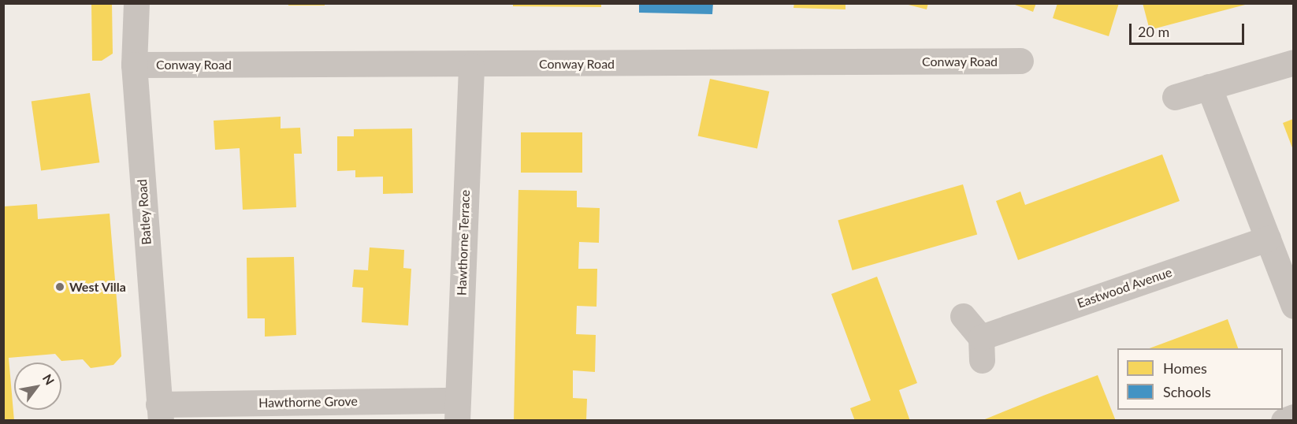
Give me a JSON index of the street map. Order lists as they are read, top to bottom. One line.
{"streets":{"street":["Conway Road","Batley Road","Hawthorne Terrace","Eastwood Avenue","Hawthorne Grove"]},"crossings":[["Conway Road","Batley Road"],["Conway Road","Hawthorne Terrace"],["Batley Road","Hawthorne Grove"],["Hawthorne Terrace","Hawthorne Grove"]],"places":["West Villa"],"legend":["Homes","Schools"],"scale_bar":"20 m","north":"top right"}
